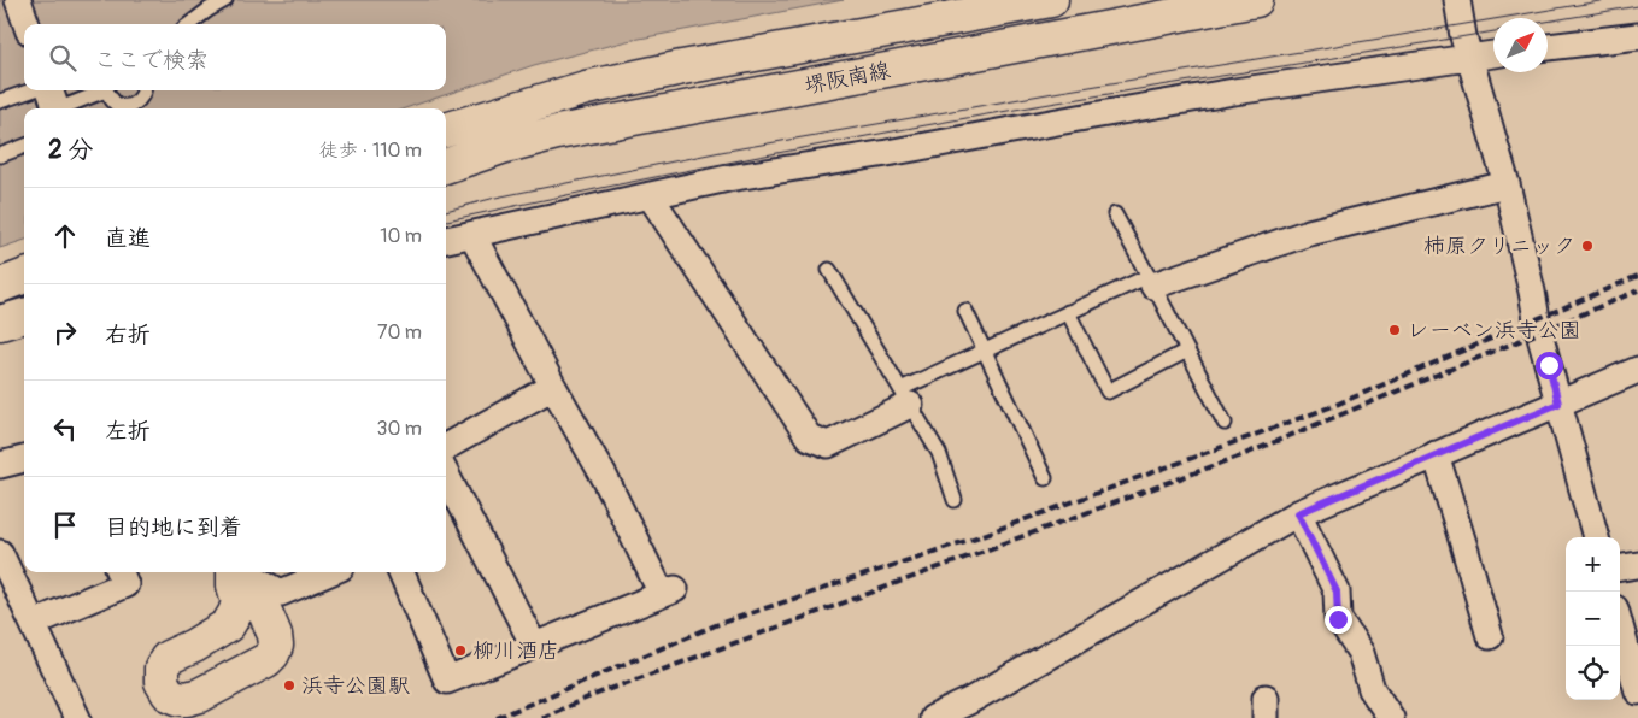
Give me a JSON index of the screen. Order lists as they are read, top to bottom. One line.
{"streets":{"main road":["堺阪南線"]},"places":["柿原クリニック","レーベン浜寺公園","柳川酒店","浜寺公園駅"],"north":"top right","page":{"search":"ここで検索","heading":["2 分","徒歩 · 110 m"],"list":[["直進","10 m"],["右折","70 m"],["左折","30 m"],"目的地に到着"],"map_buttons":["+","−"]}}
